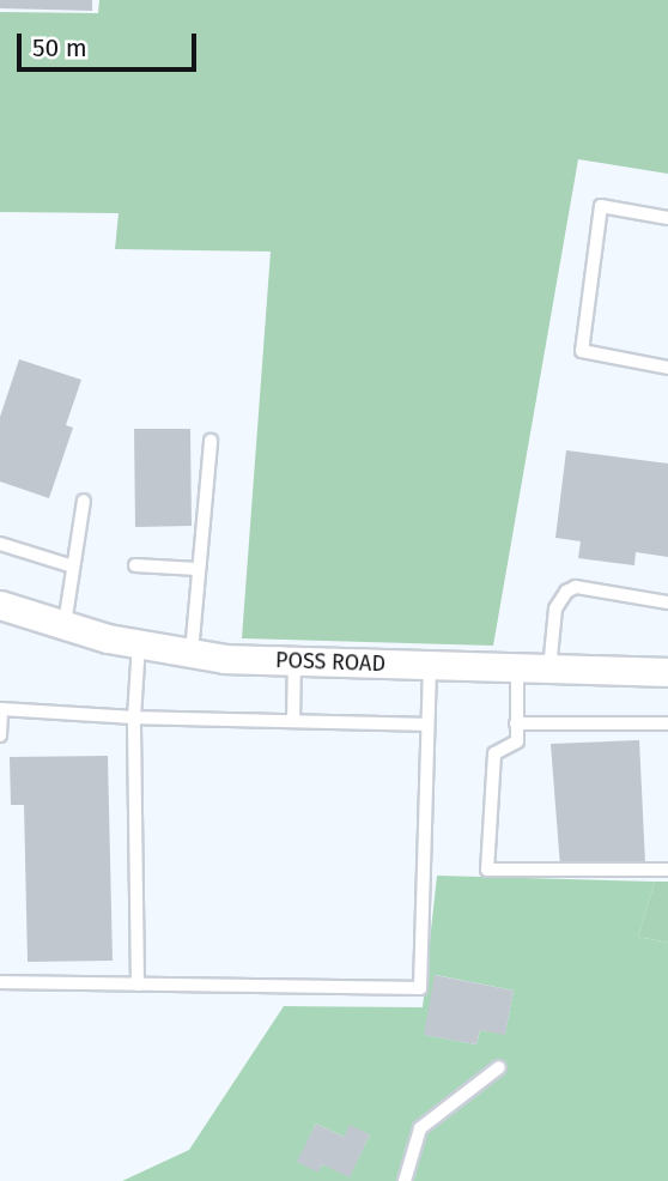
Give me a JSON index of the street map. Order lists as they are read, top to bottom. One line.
{"streets":{"street":["POSS ROAD"]},"scale_bar":"50 m"}
